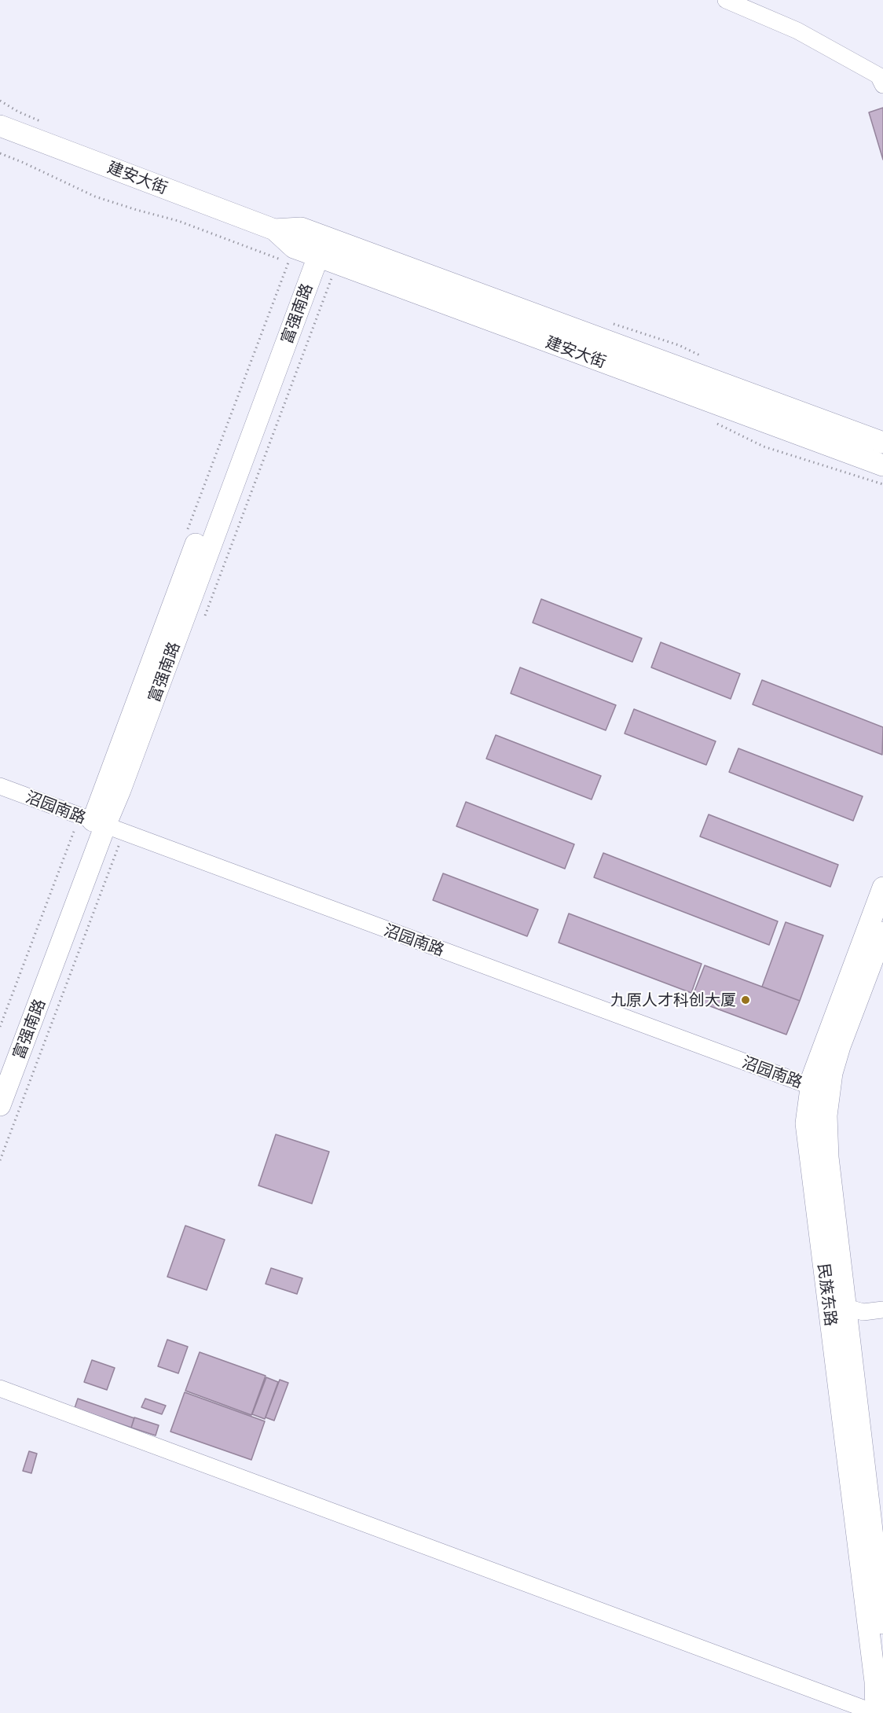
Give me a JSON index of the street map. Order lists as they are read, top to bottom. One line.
{"streets":{"main road":["建安大街","富强南路","民族东路"],"street":["沼园南路"]},"crossings":[["建安大街","富强南路"],["富强南路","沼园南路"],["沼园南路","民族东路"]],"places":["九原人才科创大厦"]}
